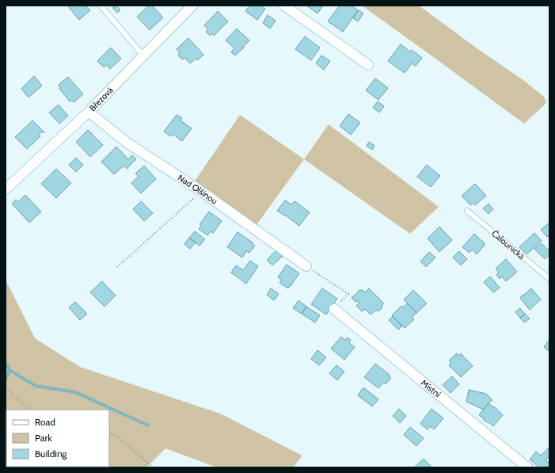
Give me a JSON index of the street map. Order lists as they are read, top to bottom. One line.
{"streets":{"street":["Březová","Nad Olšinou","Místní"],"lane":["Čalounická"]},"crossings":[["Březová","Nad Olšinou"]],"legend":["Road","Park","Building"]}
